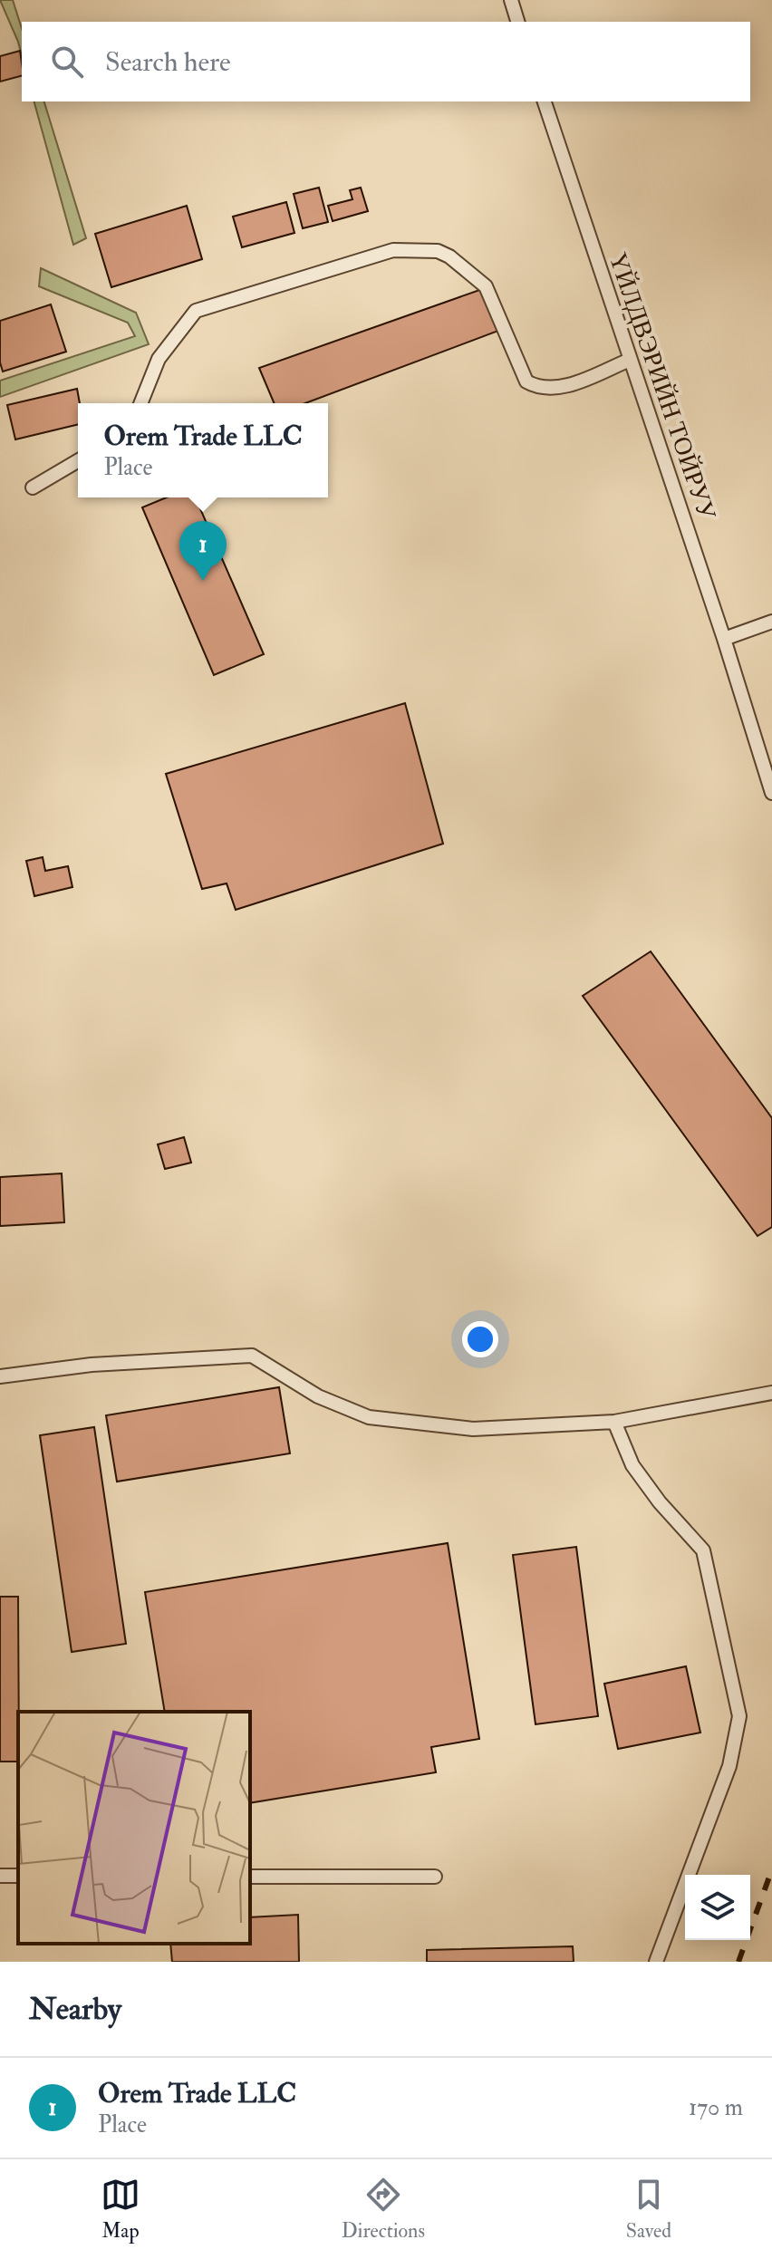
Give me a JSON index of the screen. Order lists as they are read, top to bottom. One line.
{"streets":{"lane":["ҮЙЛДВЭРИЙН ТОЙРУУ"]},"page":{"search":"Search here","popup":["Orem Trade LLC","Place"],"pins":"1","heading":"Nearby","list":[{"mark":"1","name":"Orem Trade LLC","note":"Place","value":"170 m"}],"nav":["Map","Directions","Saved"]}}
